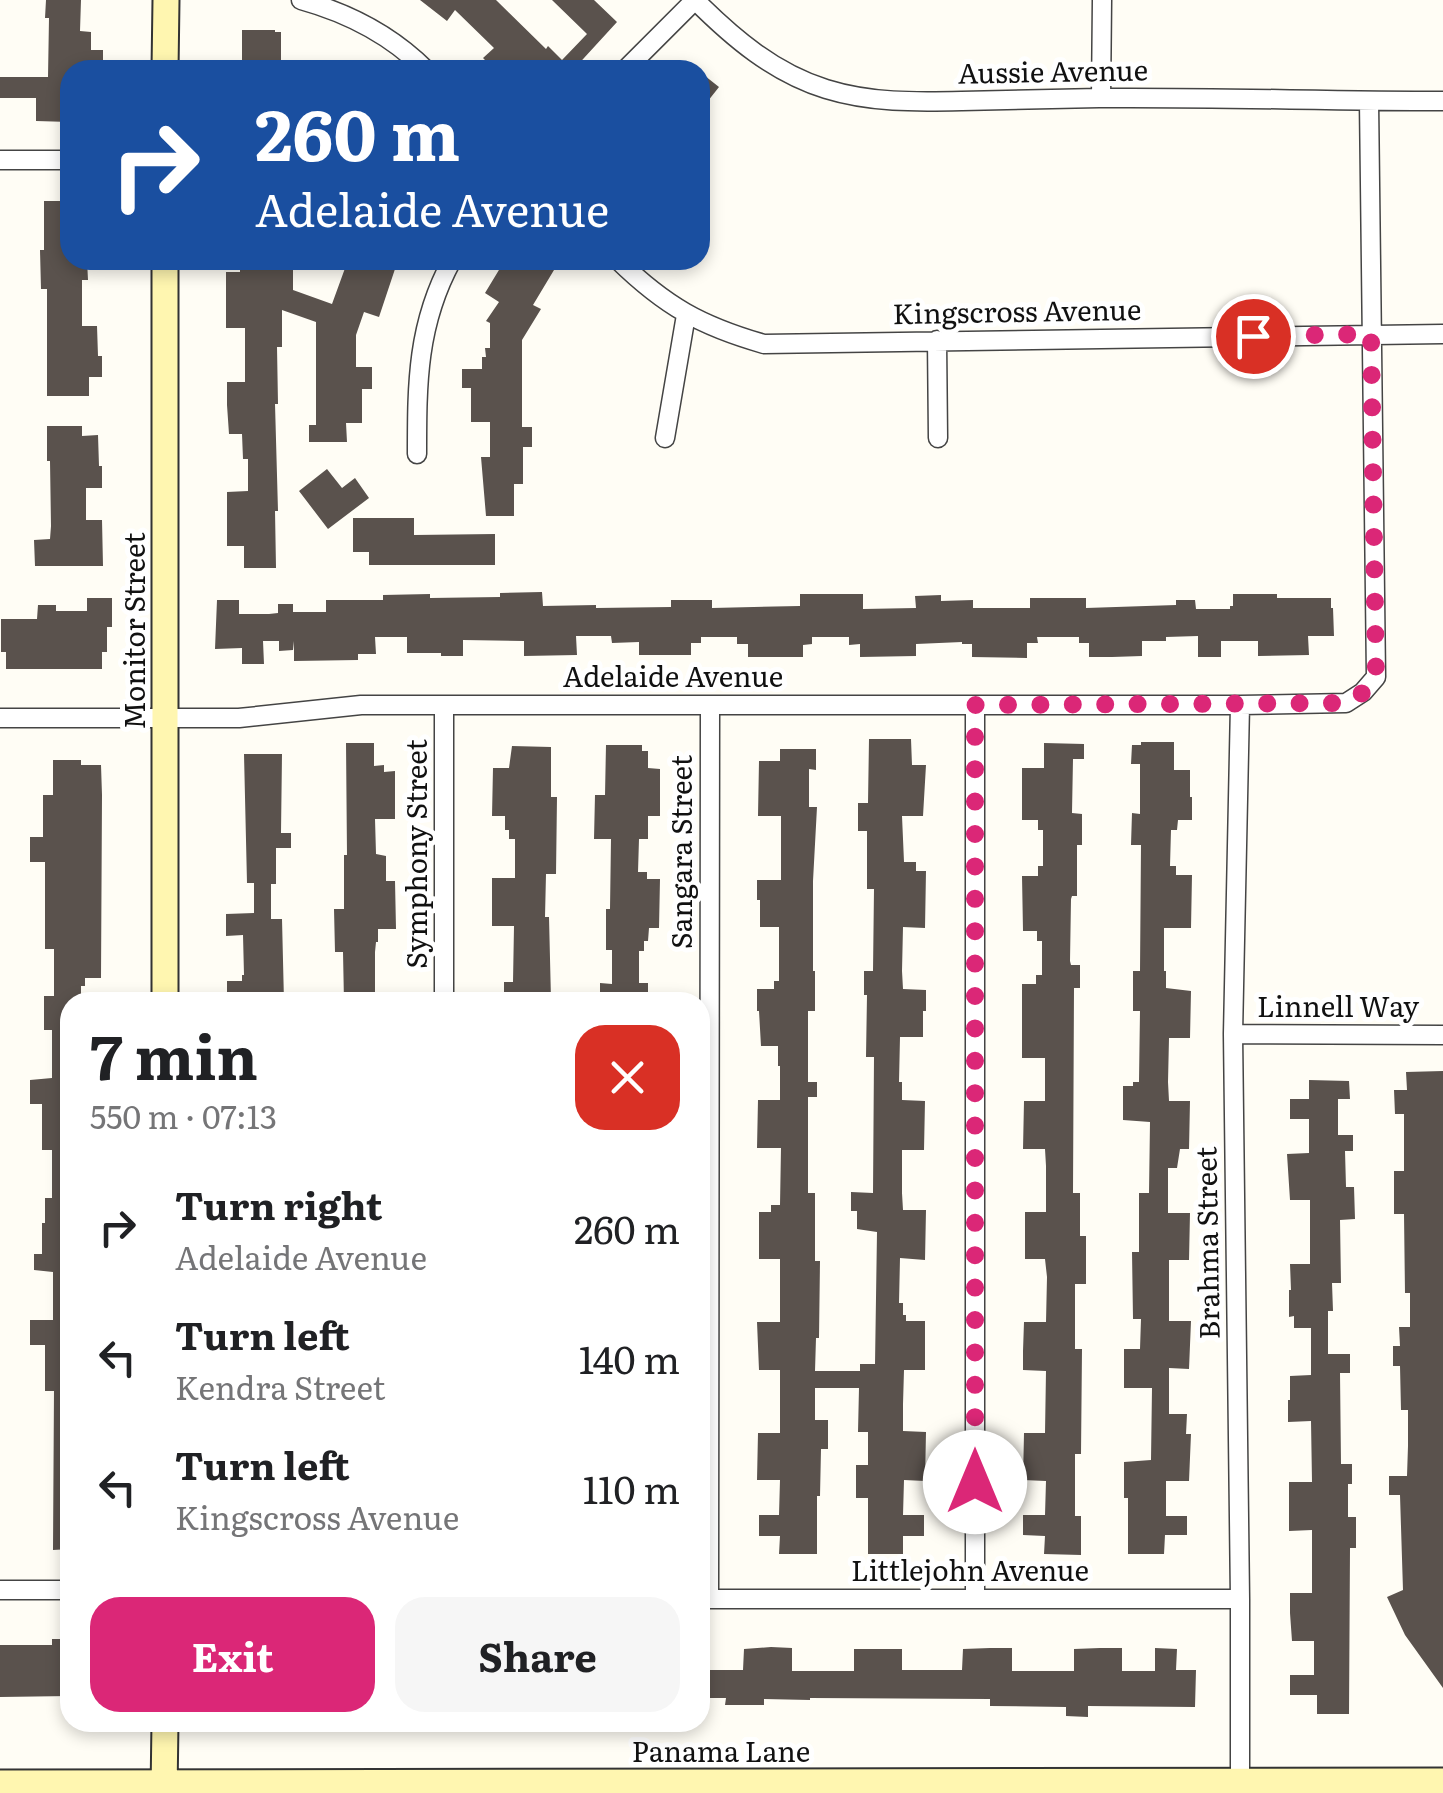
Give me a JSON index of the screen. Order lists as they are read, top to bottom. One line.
{"streets":{"main road":["Monitor Street","Panama Lane"],"street":["Aussie Avenue","Kingscross Avenue","Adelaide Avenue","Sangara Street","Symphony Street","Linnell Way","Brahma Street","Littlejohn Avenue"]},"crossings":[["Kingscross Avenue","Adelaide Avenue"],["Monitor Street","Adelaide Avenue"],["Adelaide Avenue","Sangara Street"],["Adelaide Avenue","Symphony Street"],["Adelaide Avenue","Brahma Street"],["Linnell Way","Brahma Street"],["Brahma Street","Littlejohn Avenue"],["Brahma Street","Panama Lane"]],"page":{"turn":["260 m","Adelaide Avenue"],"heading":["7 min","550 m · 07:13"],"list":[{"name":"Turn right","note":"Adelaide Avenue","value":"260 m"},{"name":"Turn left","note":"Kendra Street","value":"140 m"},{"name":"Turn left","note":"Kingscross Avenue","value":"110 m"}],"buttons":["Exit","Share"]}}
